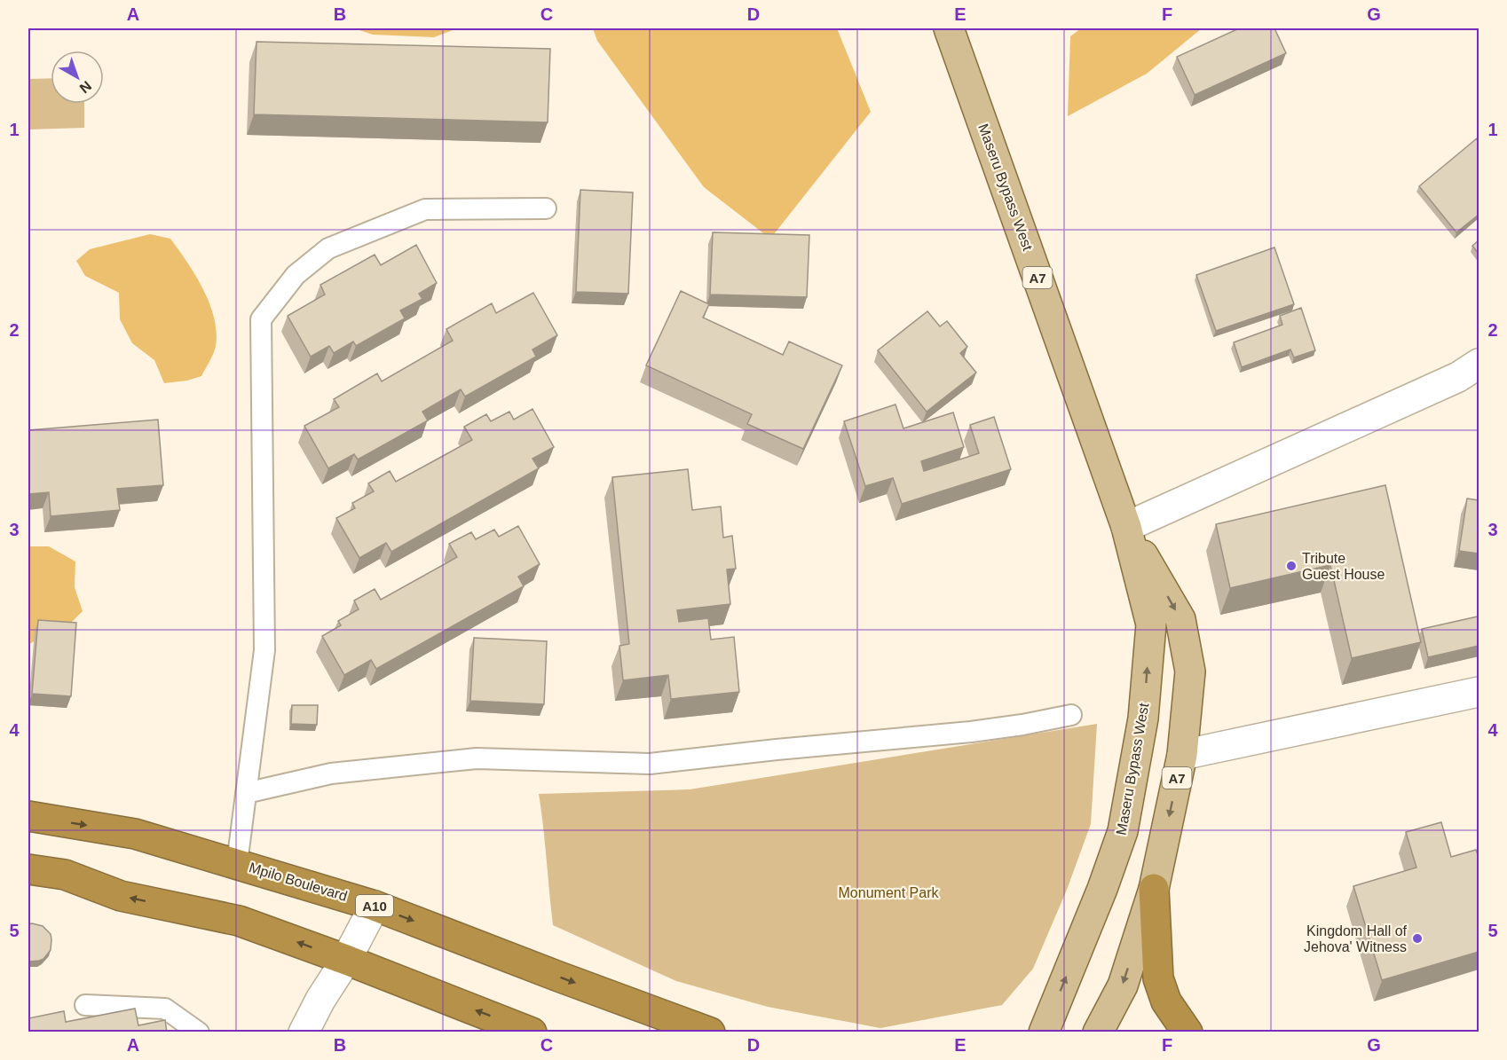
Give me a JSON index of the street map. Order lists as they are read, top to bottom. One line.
{"streets":{"highway":["Mpilo Boulevard","A10"],"main road":["Maseru Bypass West","A7"]},"parks":["Monument Park"],"places":["Tribute Guest House","Kingdom Hall of Jehova' Witness"],"north":"bottom right","grid":{"columns":["A","B","C","D","E","F","G"],"rows":["1","2","3","4","5"]}}
